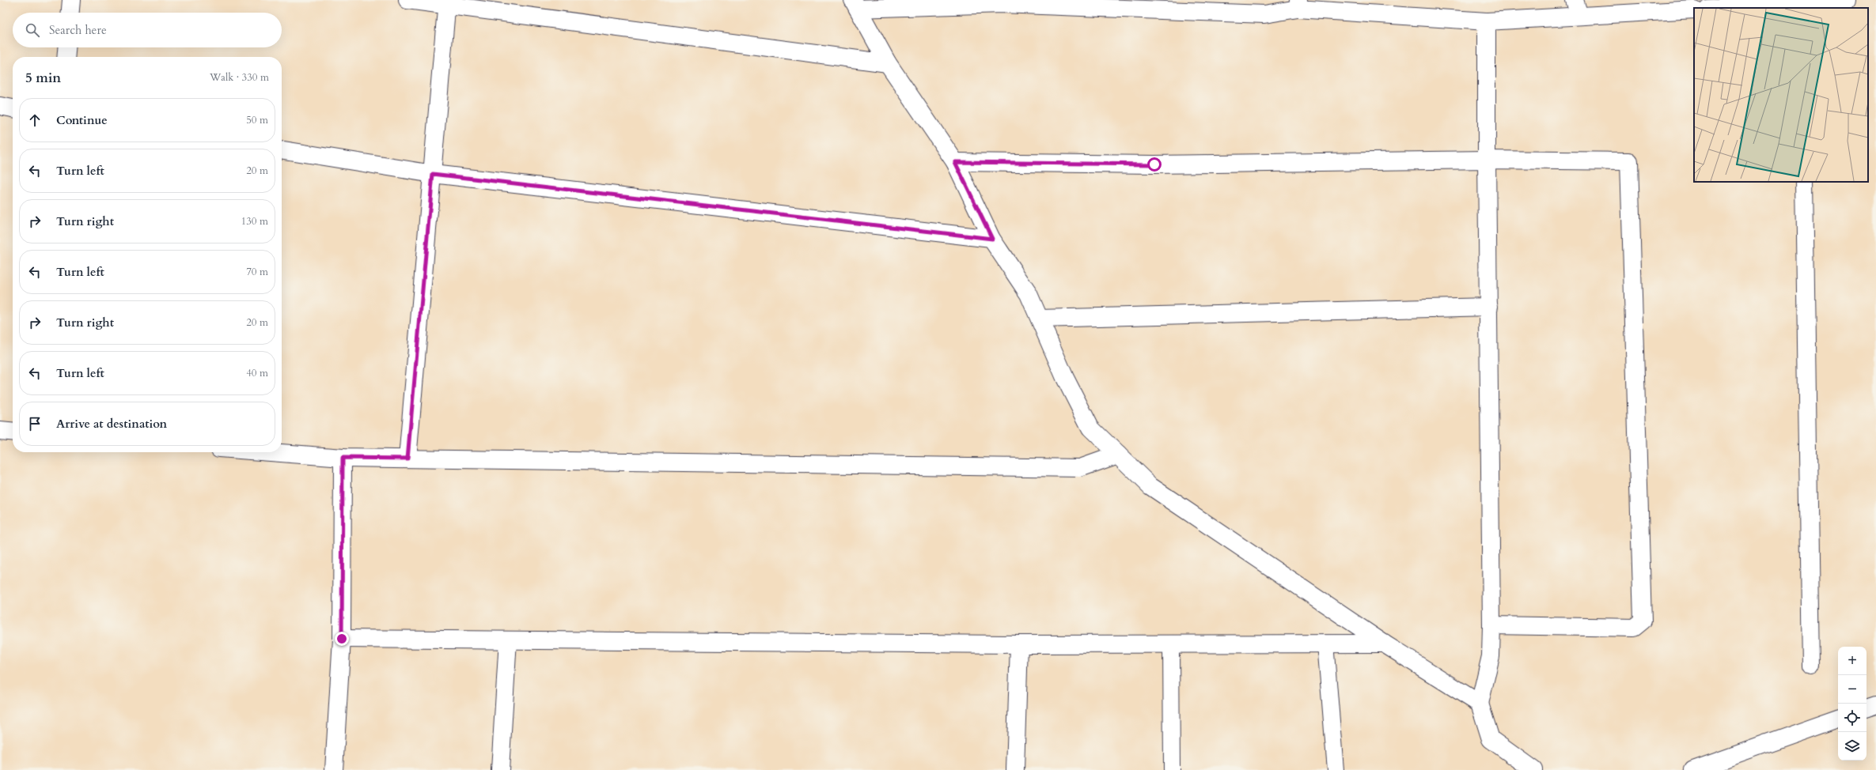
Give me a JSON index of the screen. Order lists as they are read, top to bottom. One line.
{"page":{"search":"Search here","heading":["5 min","Walk · 330 m"],"list":[["Continue","50 m"],["Turn left","20 m"],["Turn right","130 m"],["Turn left","70 m"],["Turn right","20 m"],["Turn left","40 m"],"Arrive at destination"],"map_buttons":["+","−"]}}
